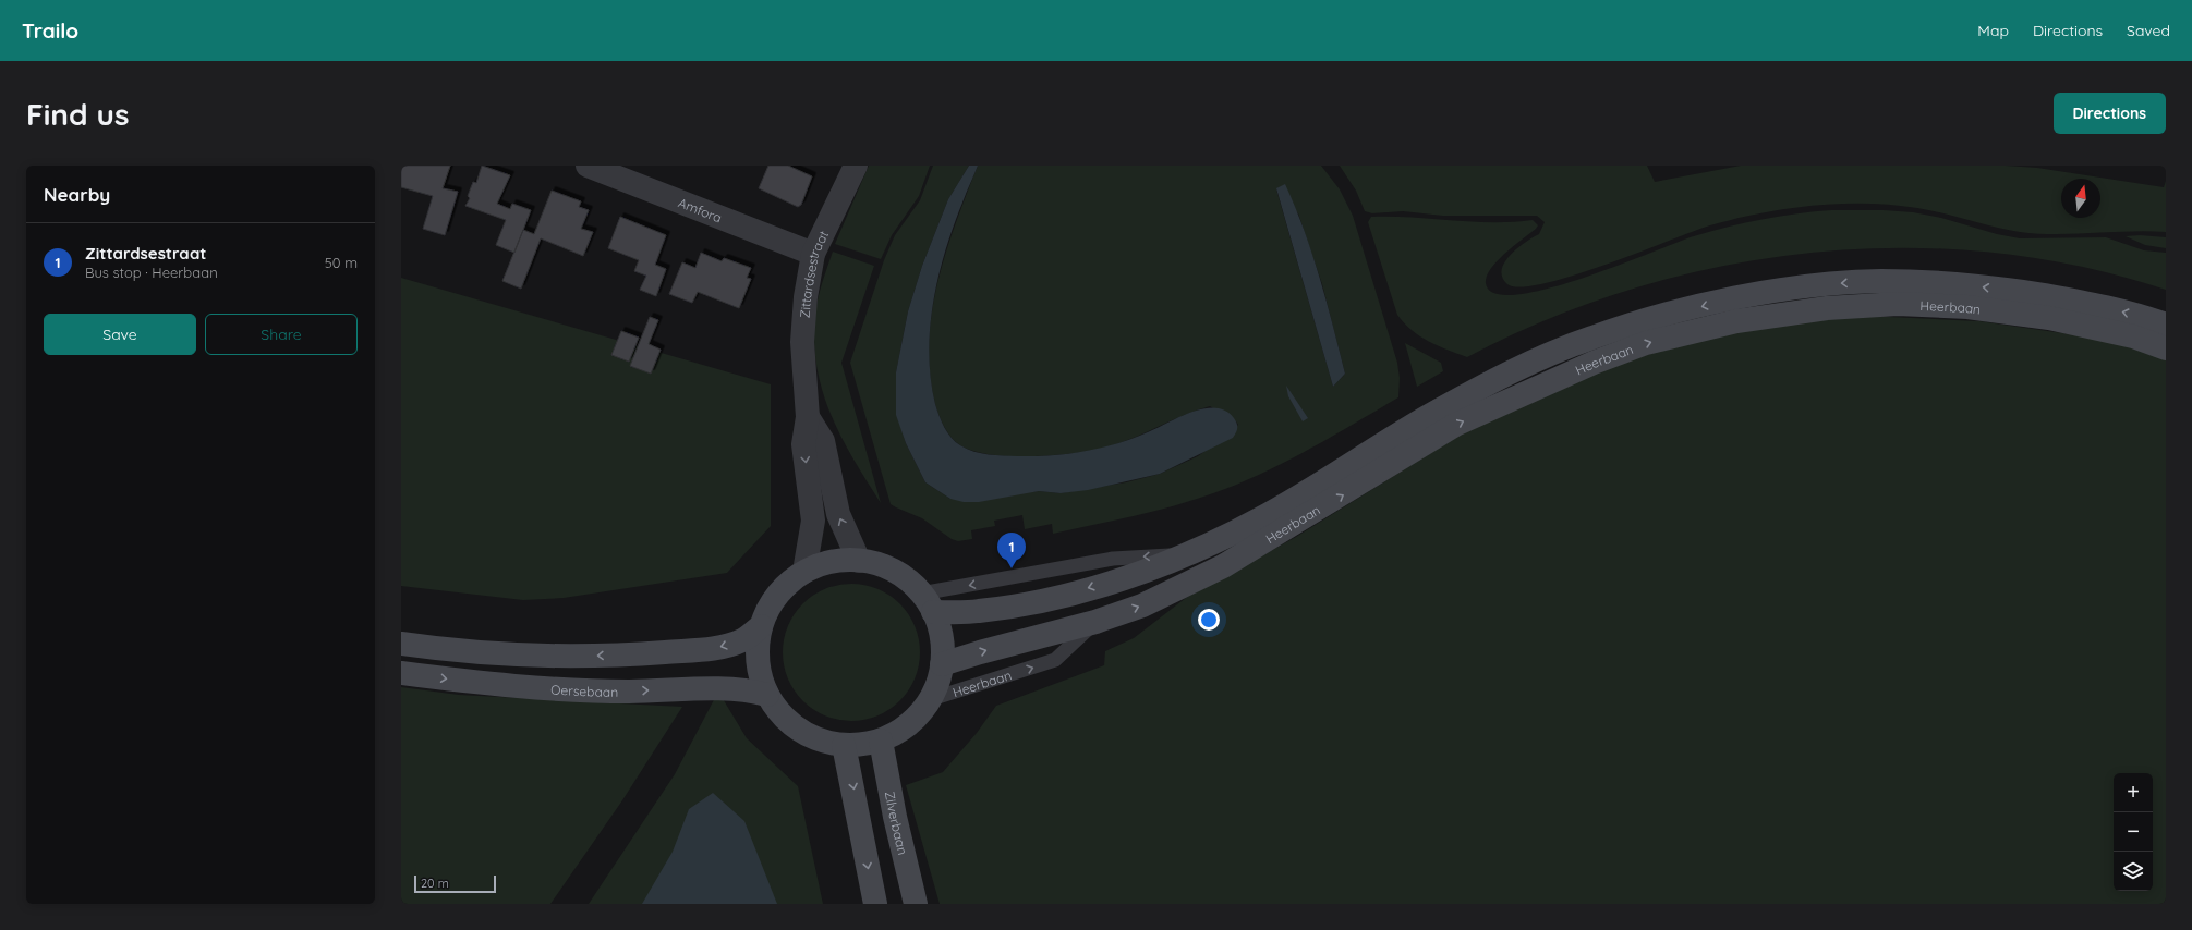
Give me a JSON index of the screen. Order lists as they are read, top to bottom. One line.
{"streets":{"main road":["Heerbaan","Oersebaan","Zilverbaan"],"street":["Amfora","Zittardsestraat"]},"crossings":[["Amfora","Zittardsestraat"]],"scale_bar":"20 m","north":"top","page":{"header":"Trailo","nav":["Map","Directions","Saved"],"buttons":["Directions",["Save","Share"]],"title":"Find us","heading":"Nearby","list":[{"mark":"1","name":"Zittardsestraat","note":"Bus stop · Heerbaan","value":"50 m"}],"pins":"1","map_buttons":["+","−"],"scale":"20 m"}}
